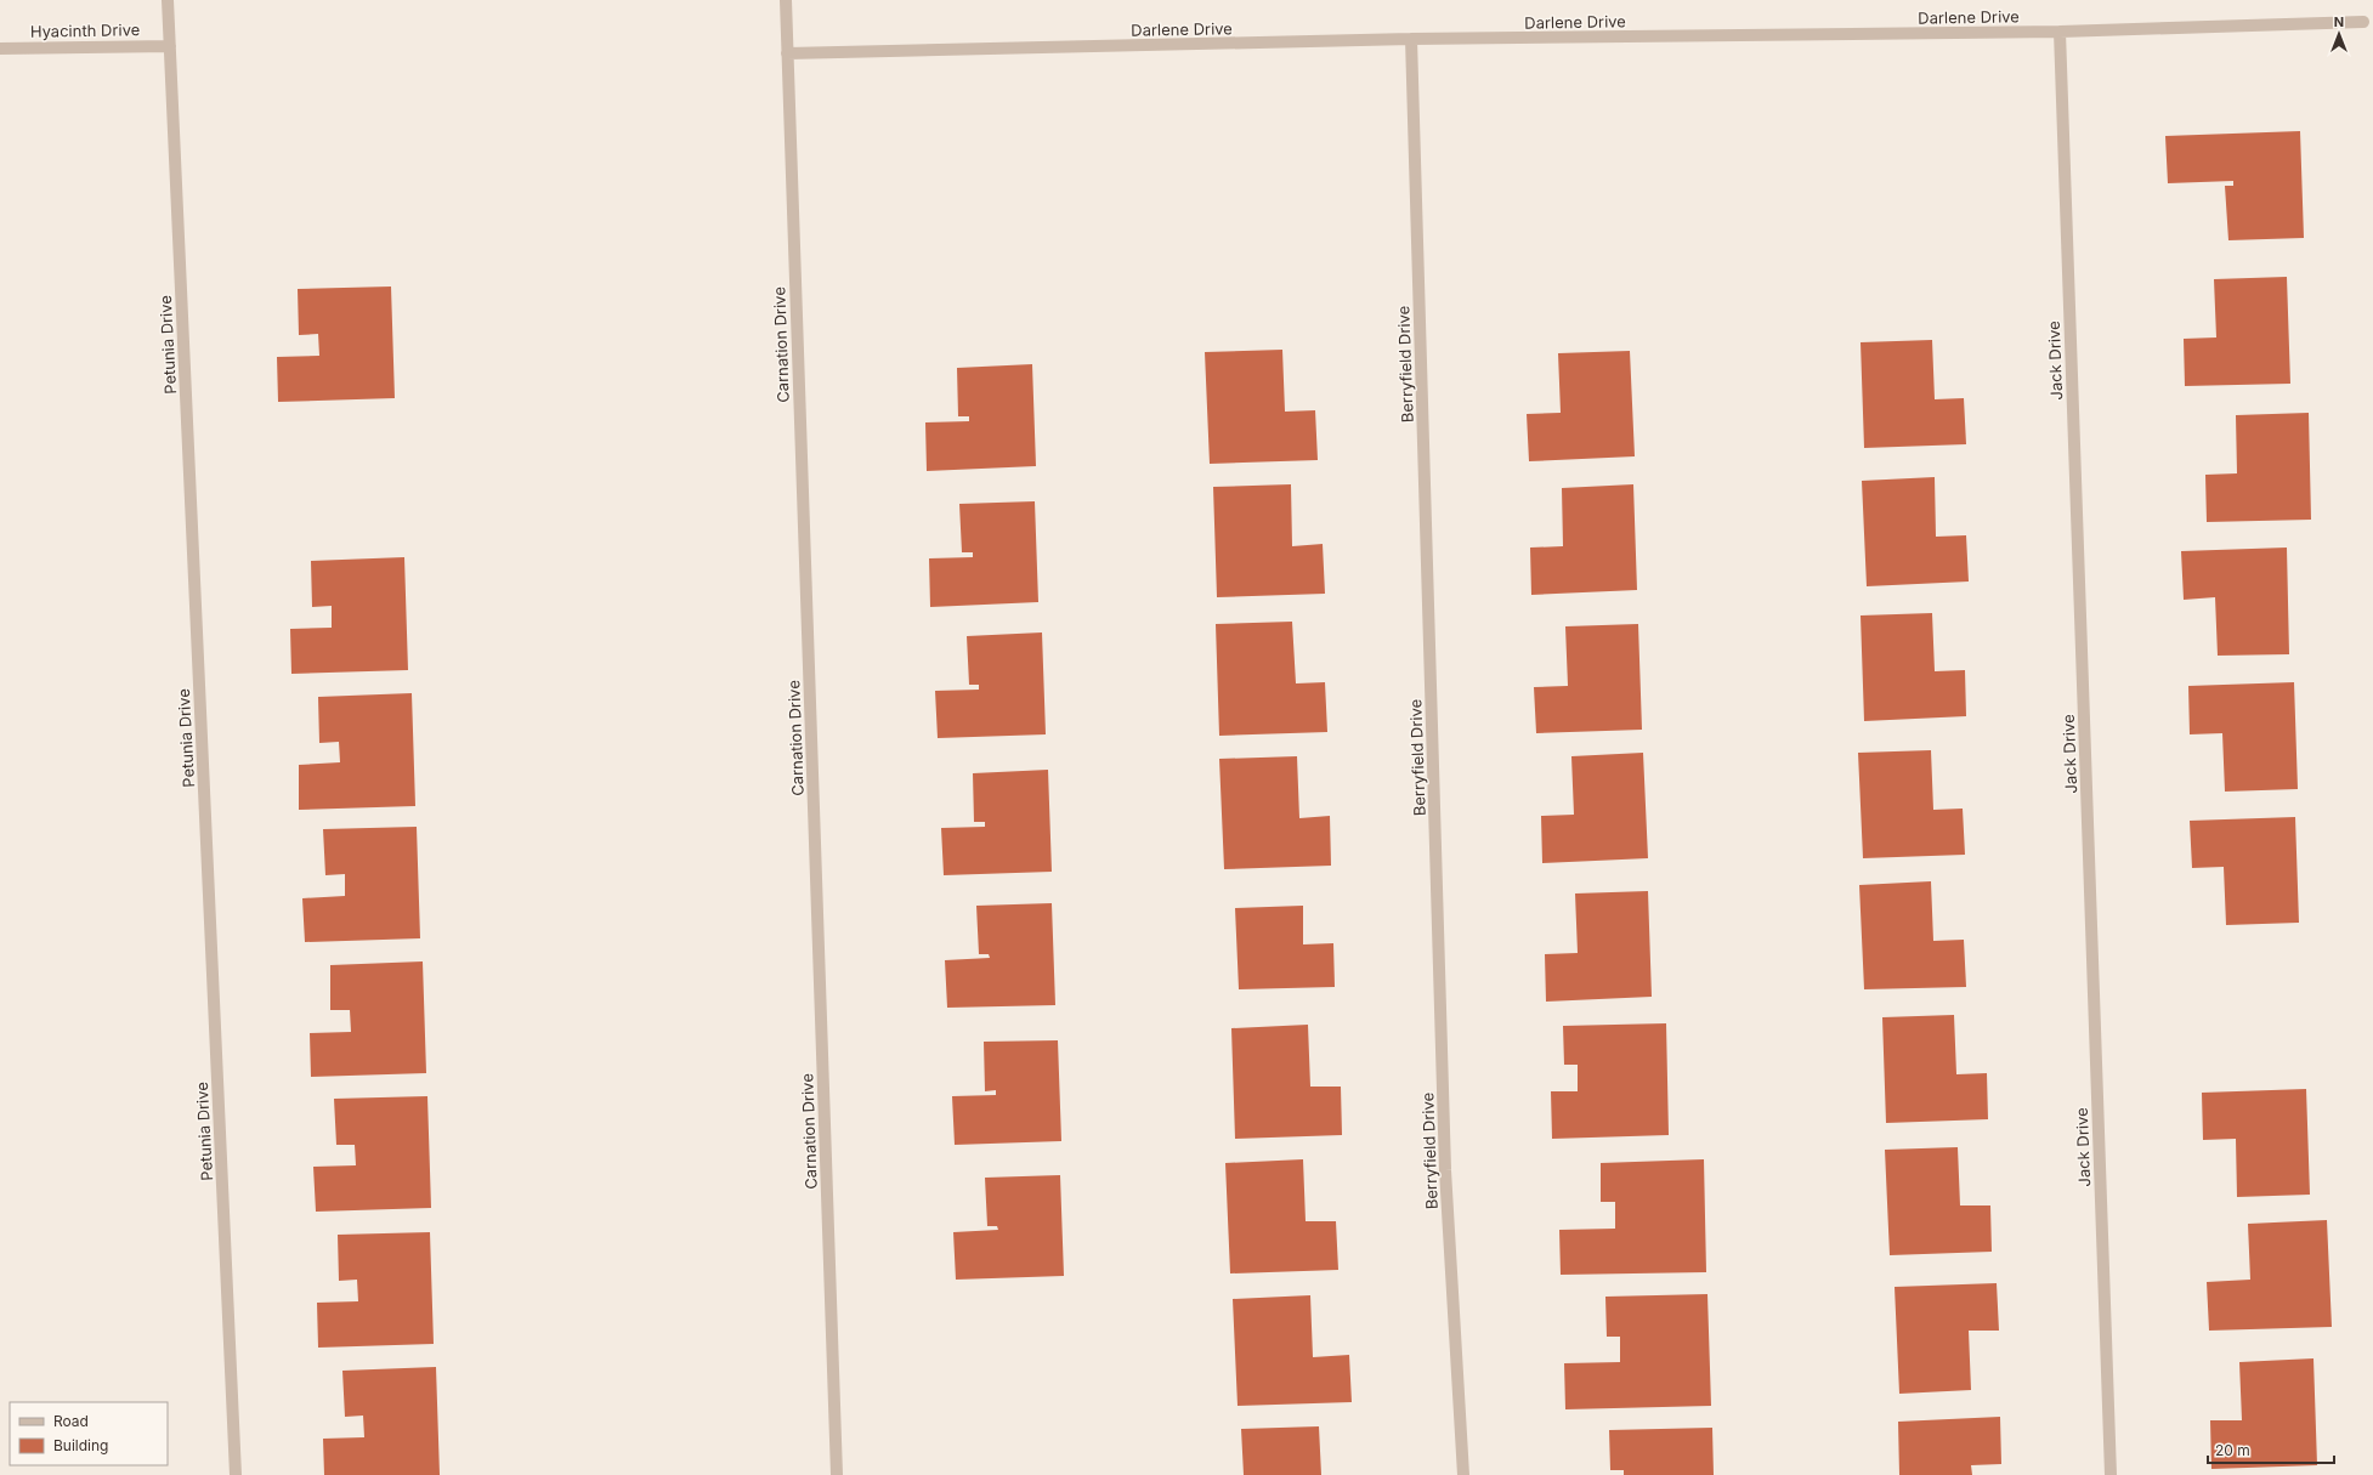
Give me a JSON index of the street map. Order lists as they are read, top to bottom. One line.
{"streets":{"street":["Darlene Drive","Hyacinth Drive","Petunia Drive","Carnation Drive","Jack Drive","Berryfield Drive"]},"crossings":[["Darlene Drive","Carnation Drive"],["Darlene Drive","Jack Drive"],["Darlene Drive","Berryfield Drive"],["Hyacinth Drive","Petunia Drive"]],"legend":["Road","Building"],"scale_bar":"20 m","north":"top"}
